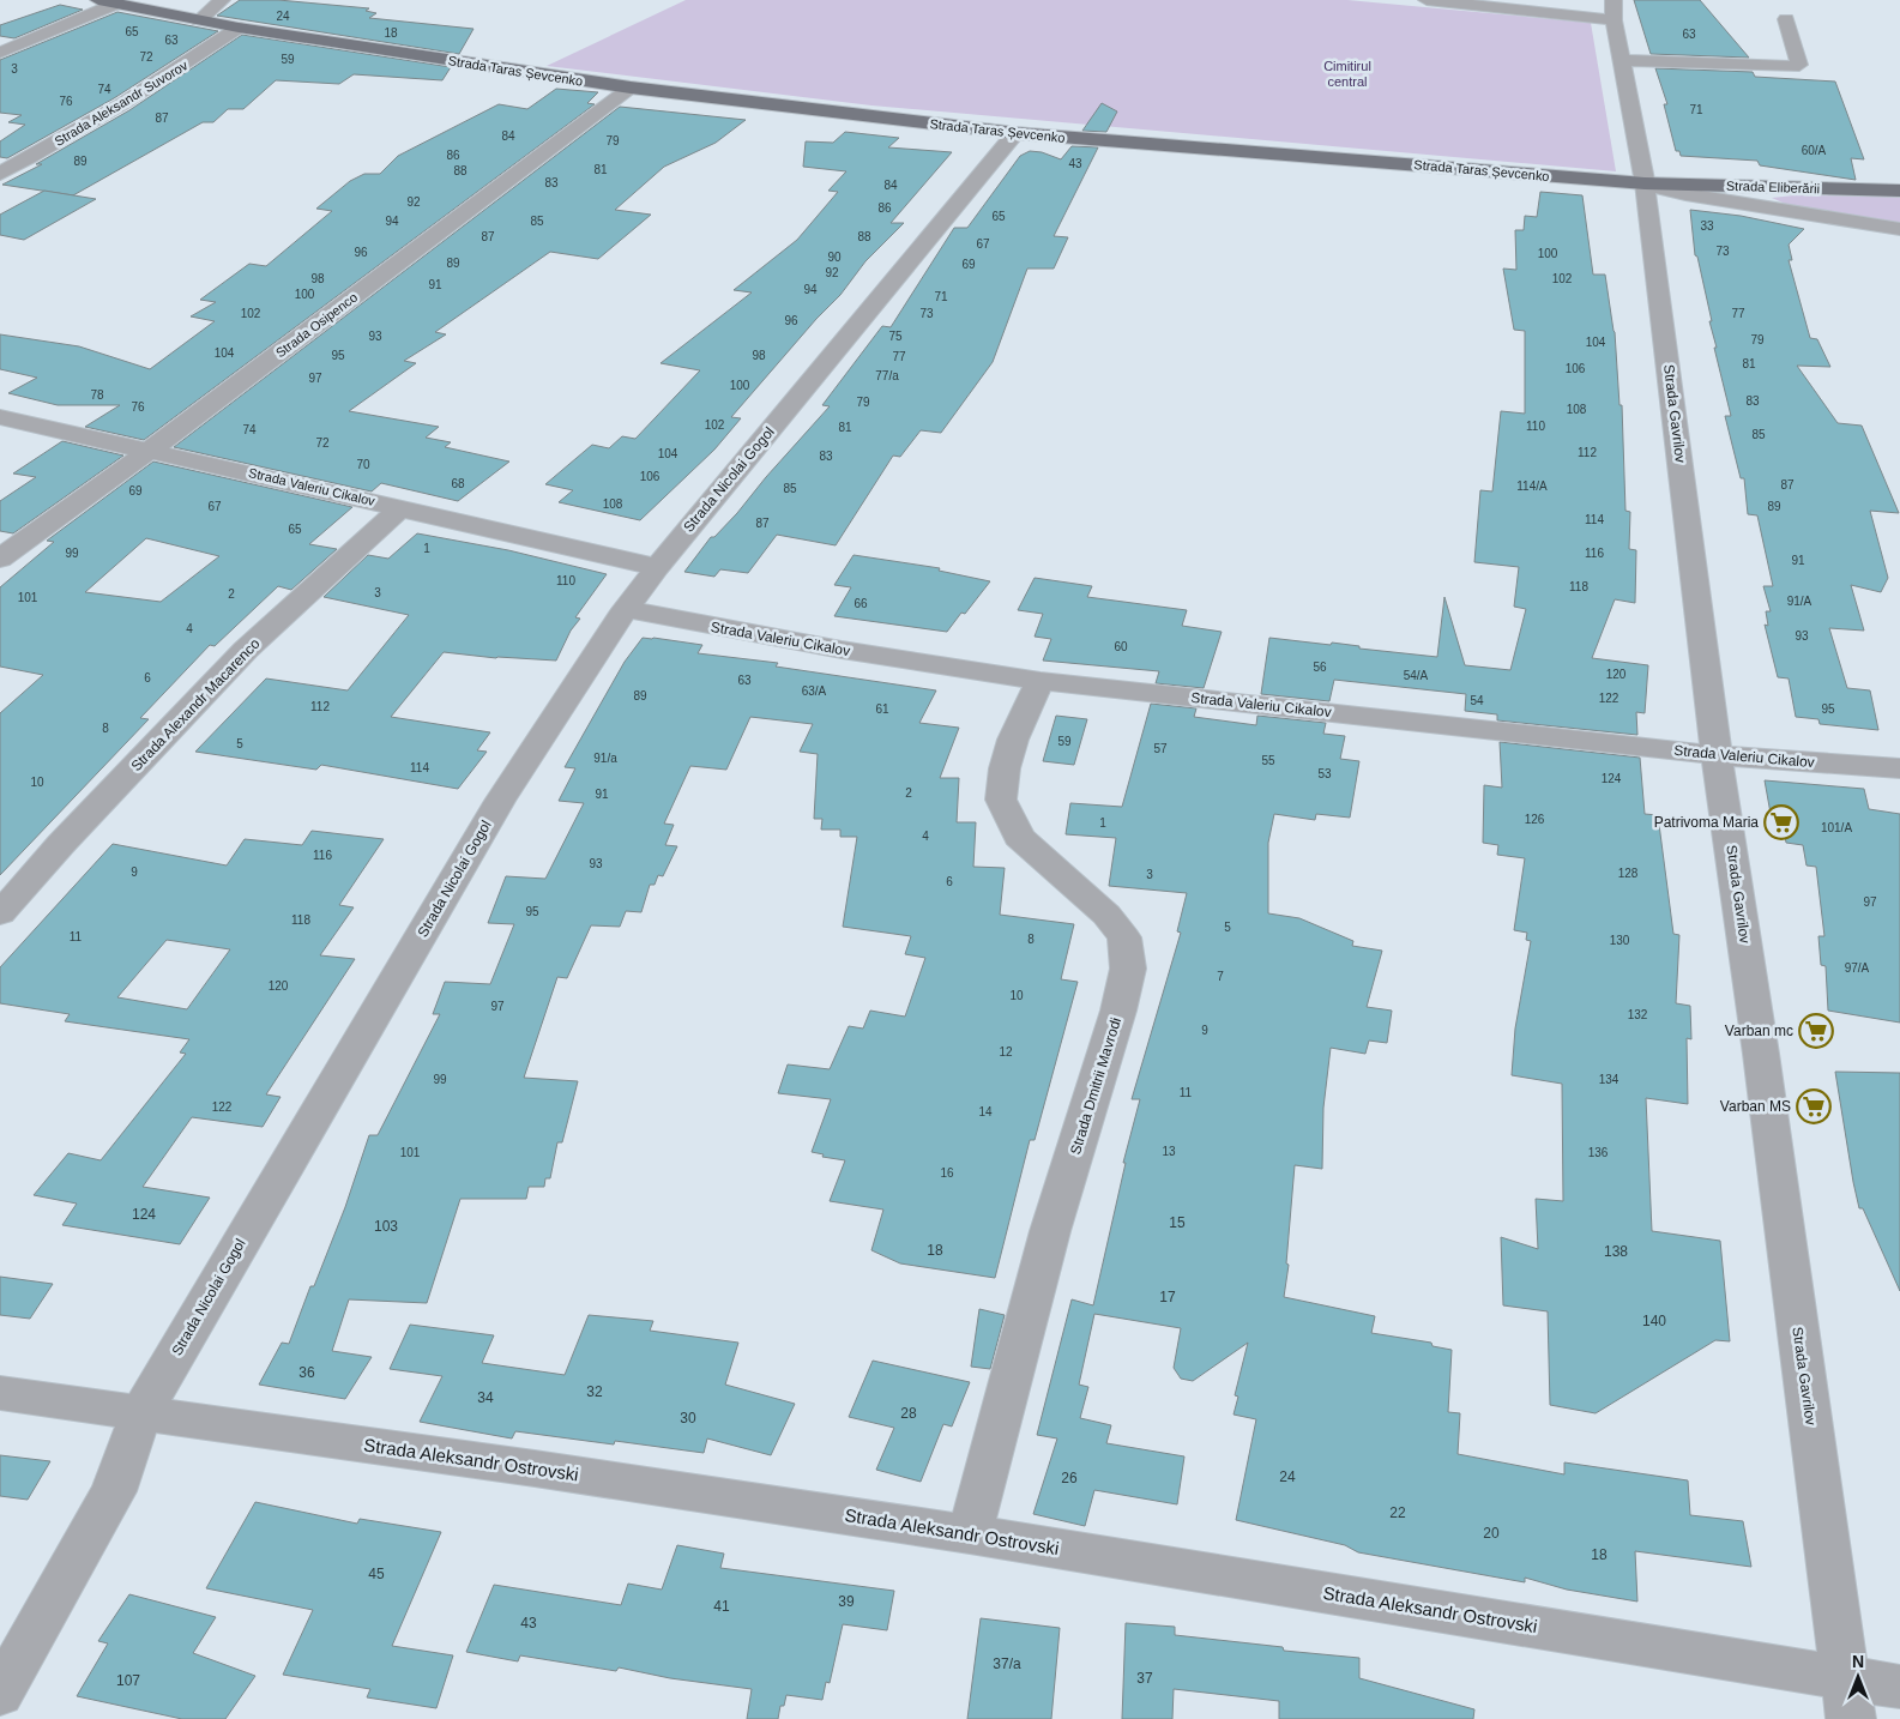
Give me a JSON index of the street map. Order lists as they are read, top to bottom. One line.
{"streets":{"main road":["Strada Taras Șevcenko","Strada Eliberării"],"street":["Strada Aleksandr Suvorov","Strada Osipenco","Strada Gavrilov","Strada Nicolai Gogol","Strada Valeriu Cikalov","Strada Alexandr Macarenco","Strada Dmitrii Mavrodi","Strada Aleksandr Ostrovski"]},"crossings":[["Strada Taras Șevcenko","Strada Aleksandr Suvorov"],["Strada Taras Șevcenko","Strada Eliberării"],["Strada Taras Șevcenko","Strada Osipenco"],["Strada Taras Șevcenko","Strada Gavrilov"],["Strada Taras Șevcenko","Strada Nicolai Gogol"],["Strada Eliberării","Strada Gavrilov"],["Strada Osipenco","Strada Valeriu Cikalov"],["Strada Gavrilov","Strada Valeriu Cikalov"],["Strada Gavrilov","Strada Aleksandr Ostrovski"],["Strada Nicolai Gogol","Strada Valeriu Cikalov"],["Strada Nicolai Gogol","Strada Aleksandr Ostrovski"],["Strada Valeriu Cikalov","Strada Alexandr Macarenco"],["Strada Valeriu Cikalov","Strada Dmitrii Mavrodi"],["Strada Dmitrii Mavrodi","Strada Aleksandr Ostrovski"]],"parks":["Cimitirul central"],"places":{"supermarket":["Patrivoma Maria","Varban mc","Varban MS"]},"house_numbers":["24","65","18","63","63","72","59","3","74","76","71","87","84","79","60/A","86","89","43","81","88","83","84","92","86","65","94","85","33","87","88","67","73","96","100","90","89","69","92","98","102","91","94","100","71","102","73","77","96","93","75","79","104","104","95","98","77","81","106","77/a","97","100","78","83","79","76","108","102","110","81","74","85","72","112","104","83","70","106","68","87","114/A","85","69","108","67","89","114","87","65","1","99","116","91","110","118","3","2","101","91/A","66","4","93","60","56","120","54/A","6","63","63/A","89","122","54","112","61","95","8","59","5","57","91/a","55","114","53","124","10","2","91","126","1","101/A","4","116","93","9","128","3","6","97","95","118","5","11","8","130","97/A","7","120","10","97","132","9","12","99","134","11","122","14","13","101","136","16","124","15","103","18","138","17","140","36","32","34","28","30","24","26","22","20","18","45","39","41","43","37/a","37","107"],"north":"top"}
